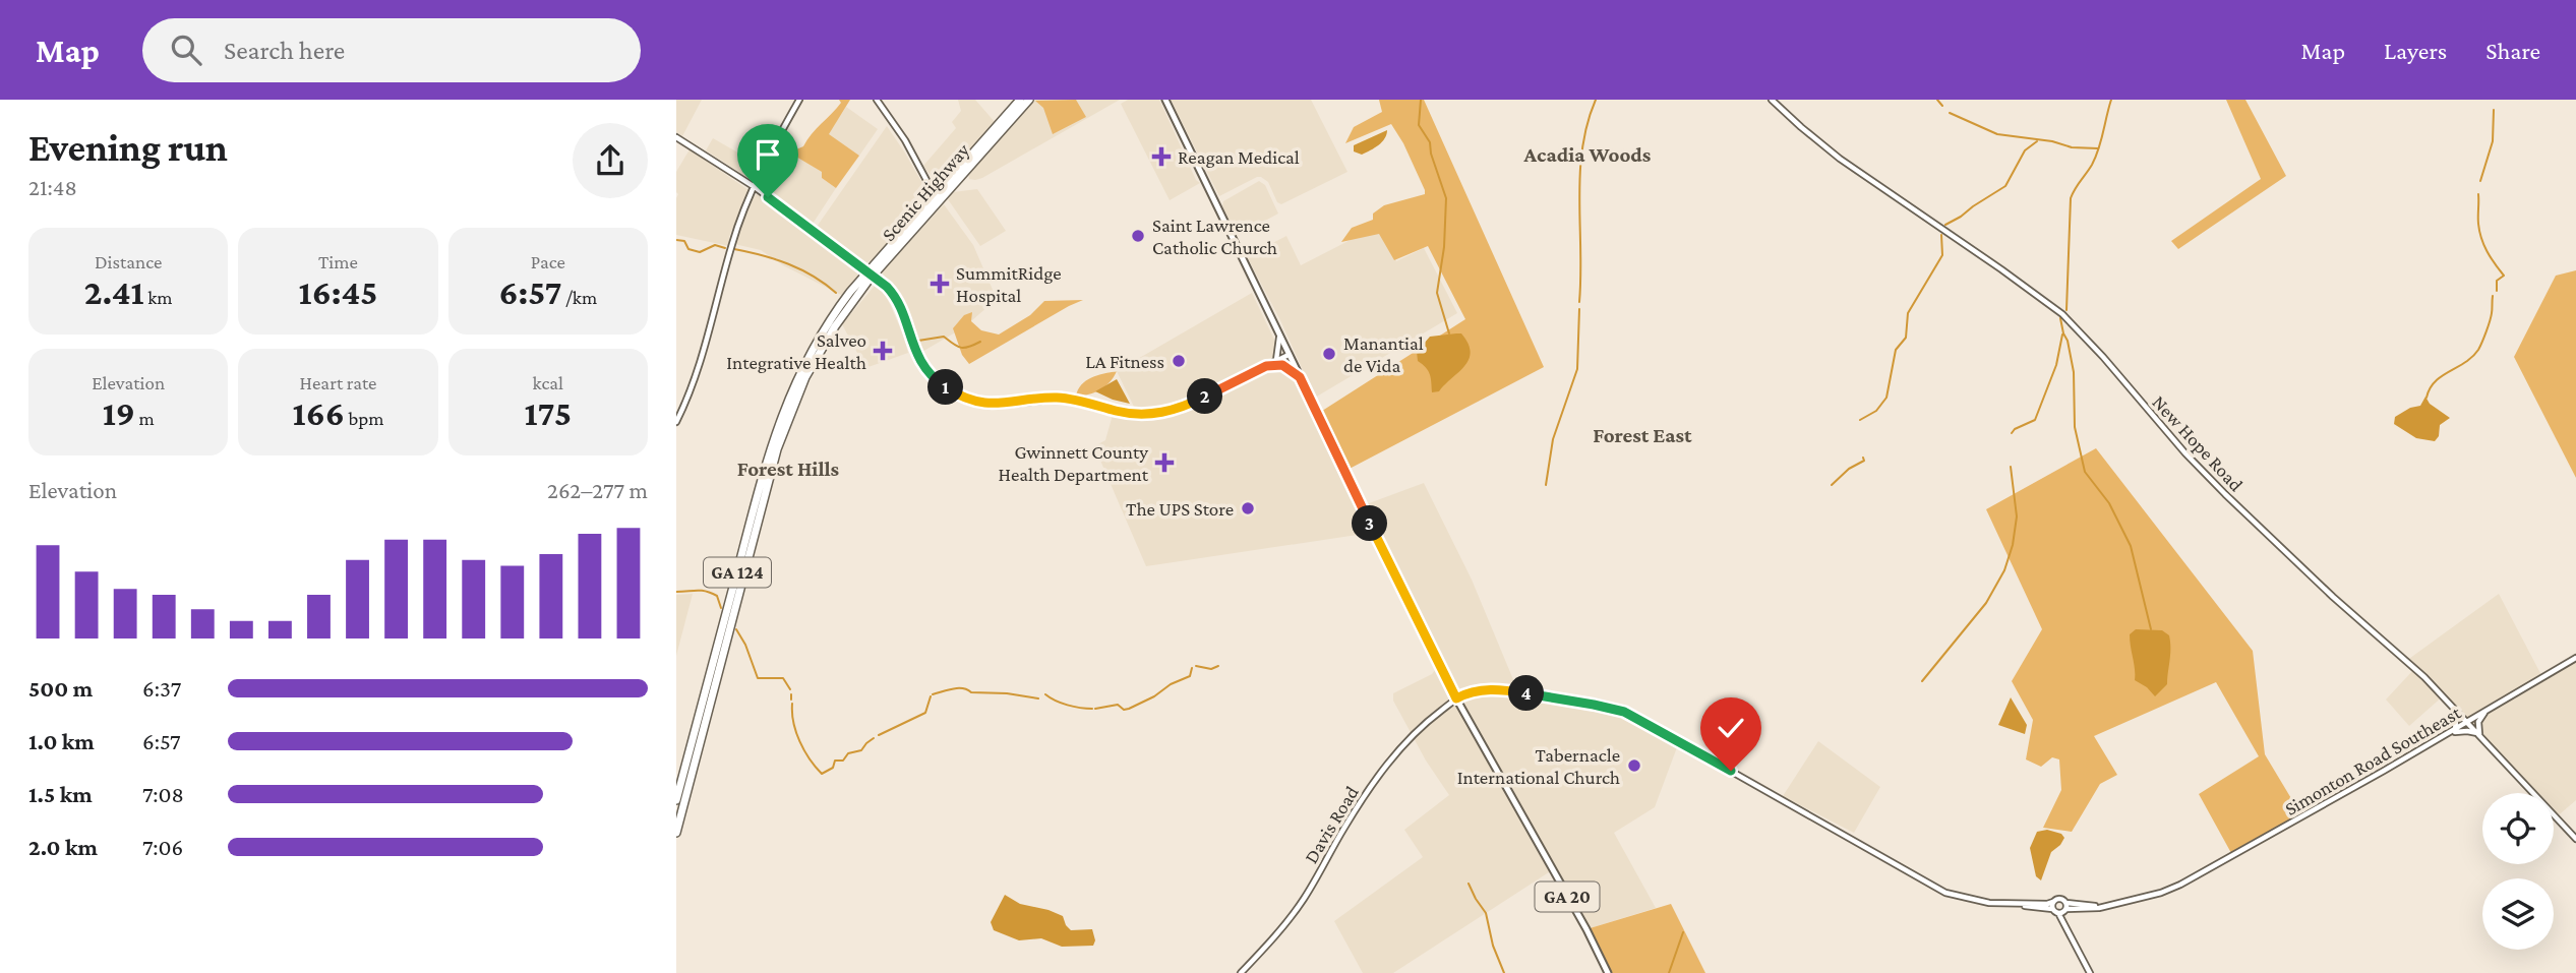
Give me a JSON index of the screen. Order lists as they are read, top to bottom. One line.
{"streets":{"highway":["Scenic Highway","GA 124"],"main road":["GA 20"],"street":["New Hope Road","Simonton Road Southeast","Davis Road"]},"crossings":[["New Hope Road","Simonton Road Southeast"],["Davis Road","GA 20"]],"districts":["Acadia Woods","Forest East","Forest Hills"],"places":{"health":["Reagan Medical","SummitRidge Hospital","Salveo Integrative Health","Gwinnett County Health Department"],"other":["Saint Lawrence Catholic Church","Manantial de Vida","LA Fitness","The UPS Store","Tabernacle International Church"]},"page":{"header":"Map","search":"Search here","nav":["Map","Layers","Share"],"heading":["Evening run","21:48"],"stats":[["Distance","2.41 km"],["Time","16:45"],["Pace","6:57 /km"],["Elevation","19 m"],["Heart rate","166 bpm"],["kcal","175"]],"pins":["1","2","3","4"],"chart":["Elevation","262–277 m"],"list":[{"name":"500 m","note":"6:37"},{"name":"1.0 km","note":"6:57"},{"name":"1.5 km","note":"7:08"},{"name":"2.0 km","note":"7:06"}]}}
